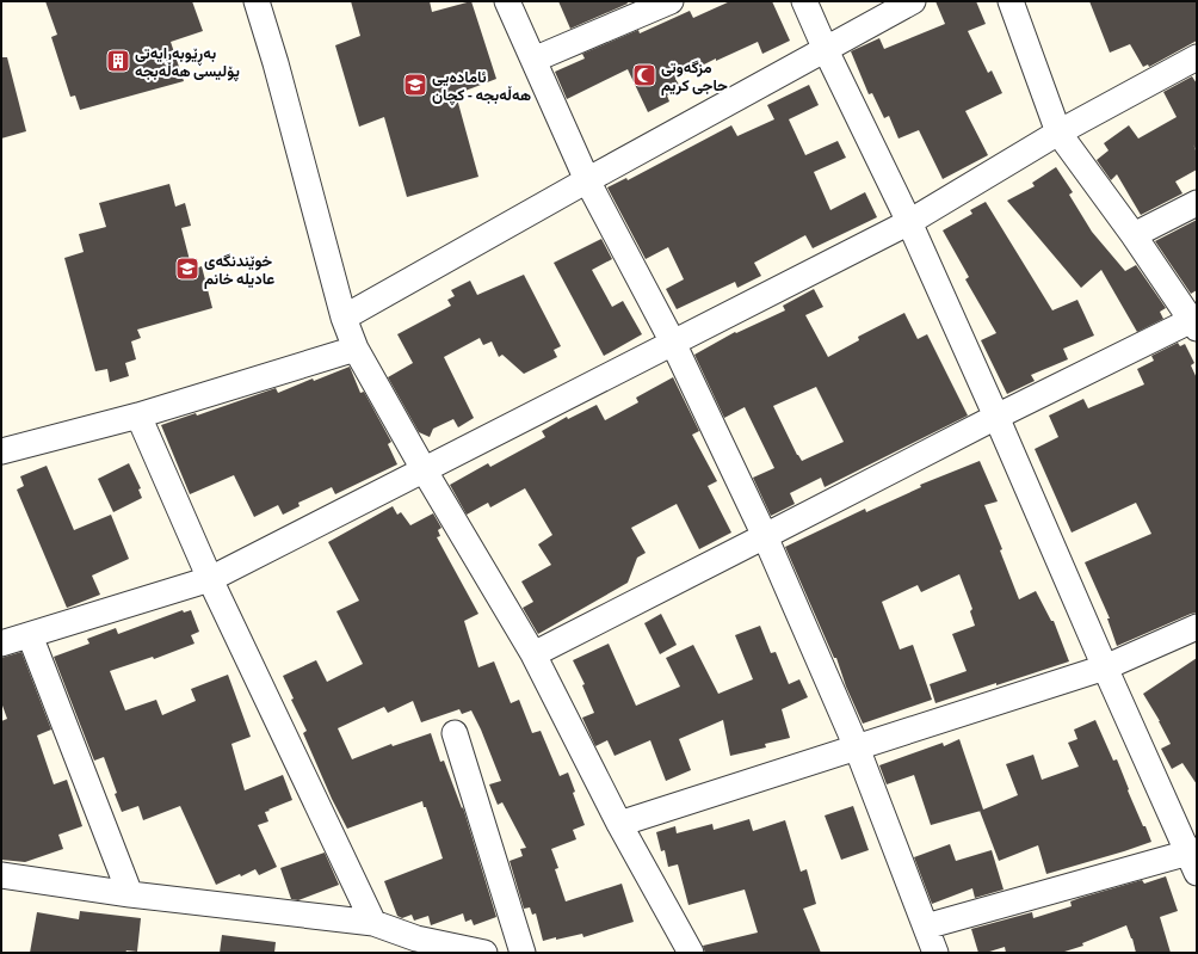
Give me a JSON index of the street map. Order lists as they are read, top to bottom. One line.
{"places":{"building":["بەڕێوبەرایەتی پۆلیسی هەڵەبجە"],"mosque":["مزگە‌وتی حاجی كریم"],"school or university":["ئامادەیی هەڵەبجە - کچان","خوێندنگەی عادیلە خانم"]}}
